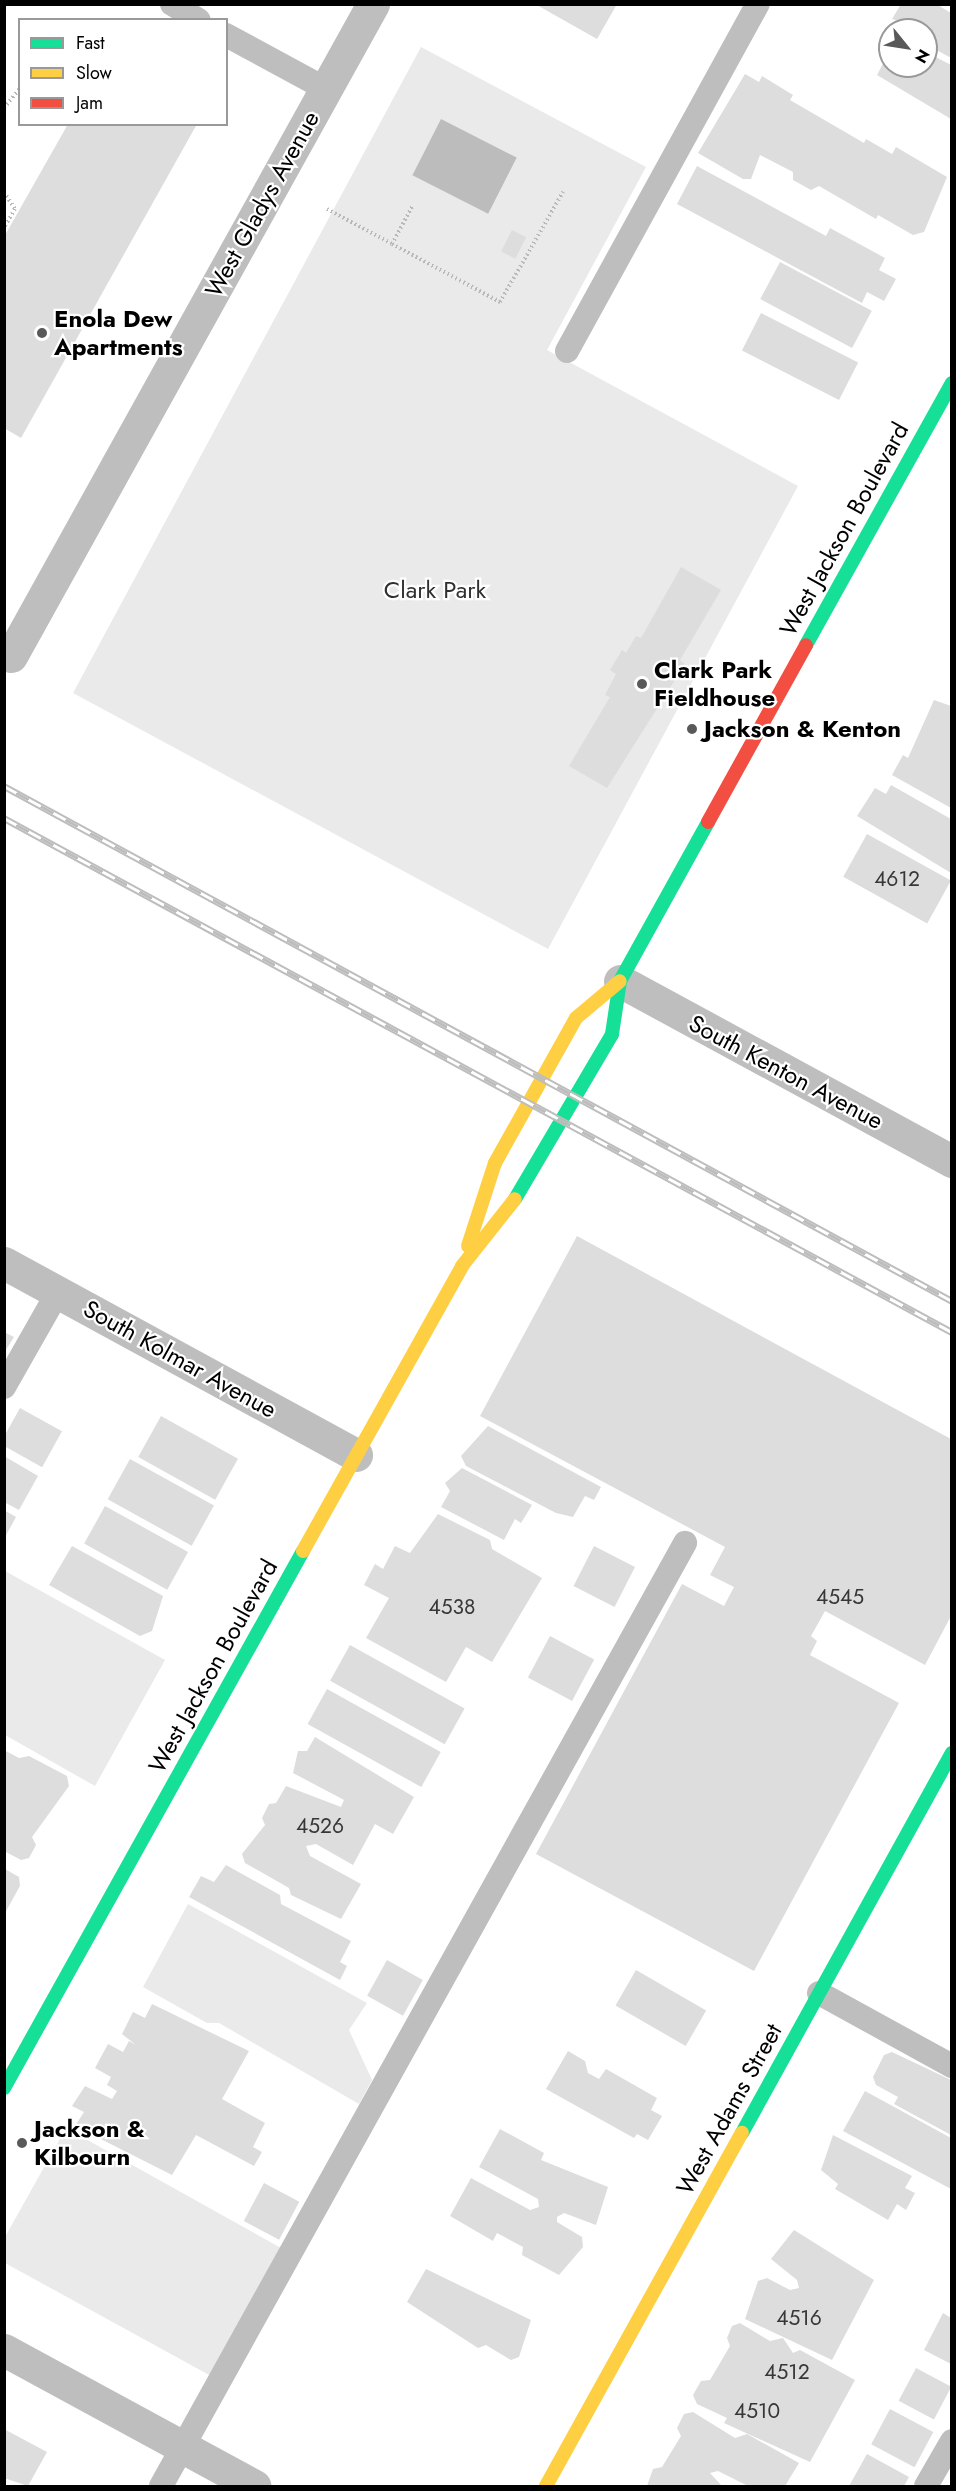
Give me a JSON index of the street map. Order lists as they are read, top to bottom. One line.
{"streets":{"street":["West Gladys Avenue","West Jackson Boulevard","South Kenton Avenue","South Kolmar Avenue","West Adams Street"]},"crossings":[["West Jackson Boulevard","South Kenton Avenue"],["West Jackson Boulevard","South Kolmar Avenue"]],"parks":["Clark Park"],"places":["Enola Dew Apartments","Clark Park Fieldhouse","Jackson & Kenton","Jackson & Kilbourn"],"house_numbers":["4612","4545","4538","4526","4516","4512","4510"],"legend":["Fast","Slow","Jam"],"north":"bottom right"}
